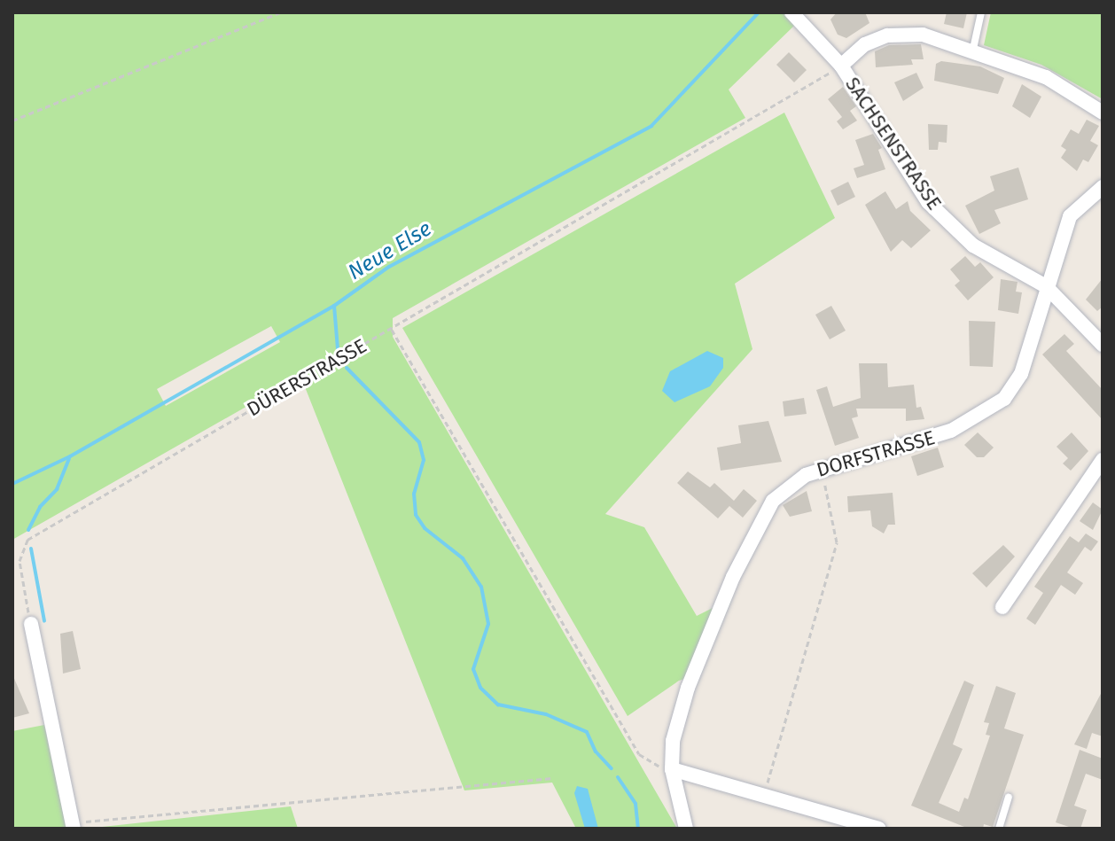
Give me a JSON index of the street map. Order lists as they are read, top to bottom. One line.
{"streets":{"street":["SACHSENSTRASSE","DORFSTRASSE"],"path":["DÜRERSTRASSE"]},"crossings":[["SACHSENSTRASSE","DÜRERSTRASSE"],["SACHSENSTRASSE","DORFSTRASSE"]],"water":["Neue Else"]}
